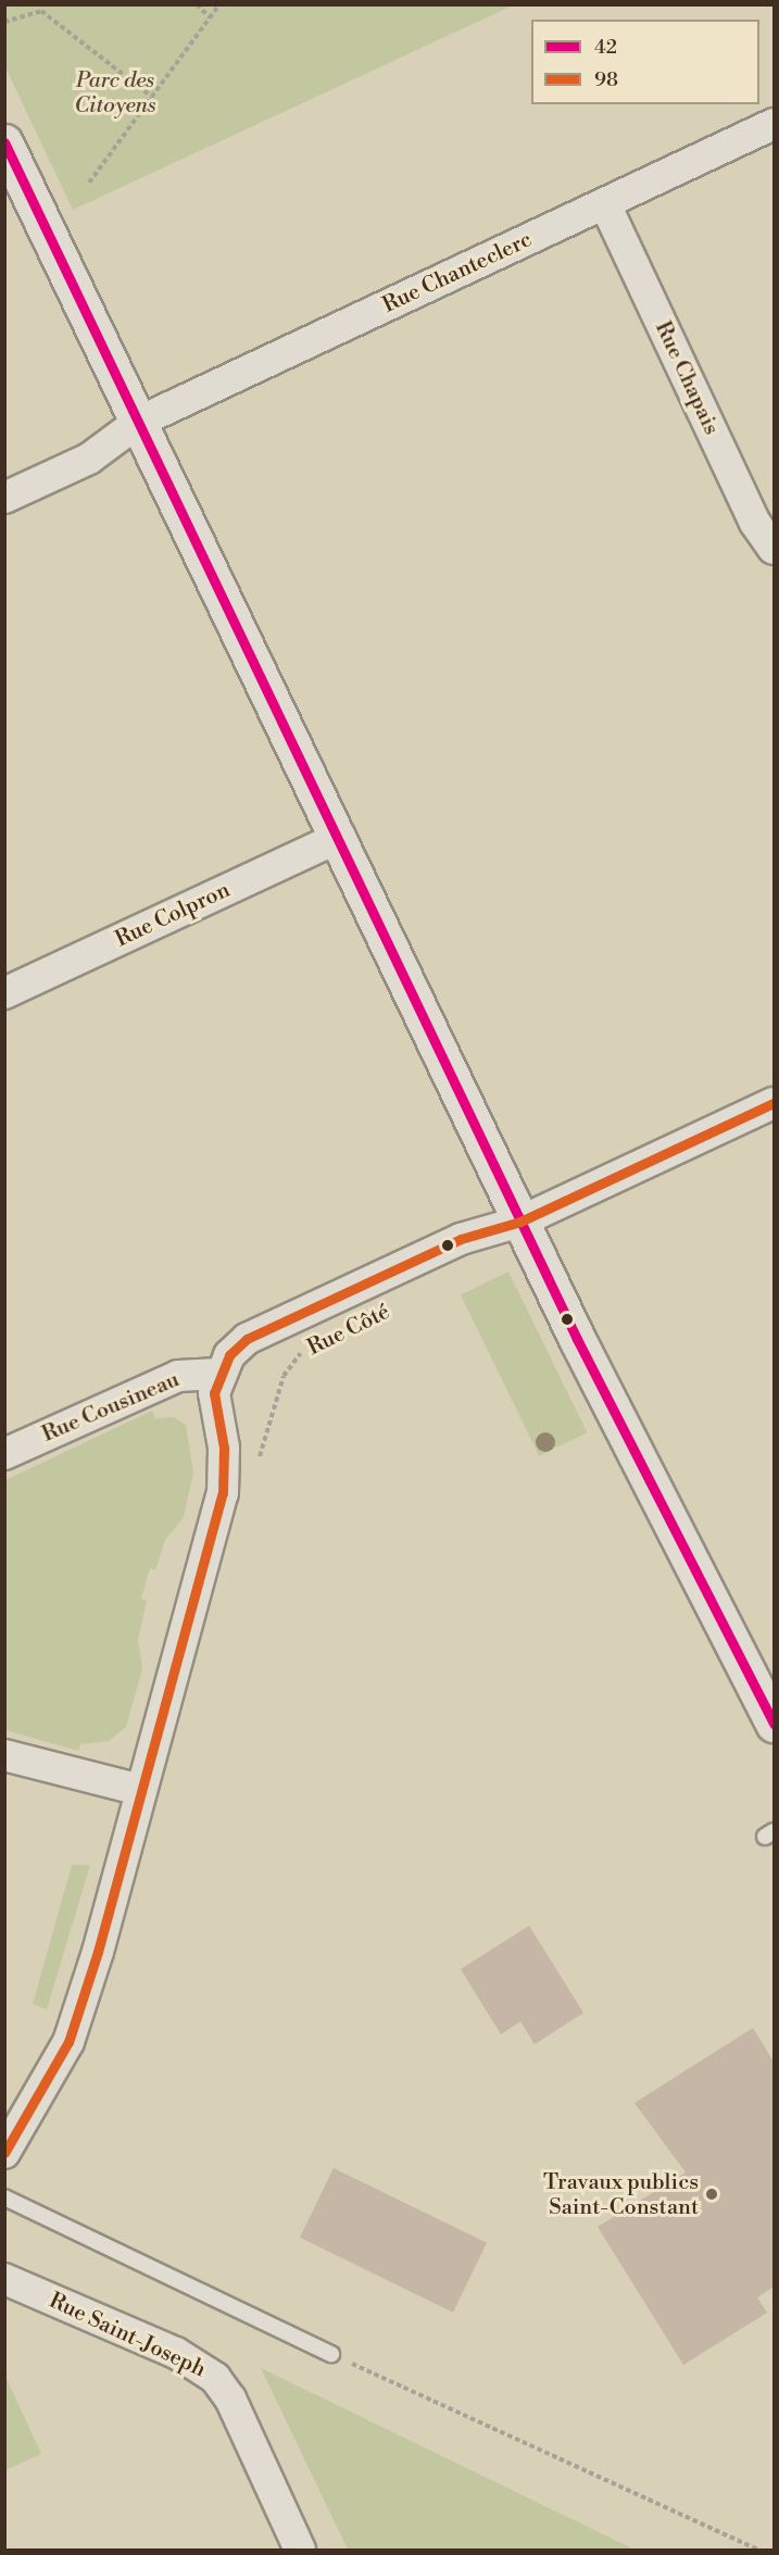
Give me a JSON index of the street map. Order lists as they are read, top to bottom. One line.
{"streets":{"street":["Rue Chanteclerc","Rue Chapais","Rue Colpron","Rue Côté","Rue Cousineau","Rue Saint-Joseph"]},"crossings":[["Rue Chanteclerc","Rue Chapais"],["Rue Côté","Rue Cousineau"]],"parks":["Parc des Citoyens"],"places":["Travaux publics Saint-Constant"],"lines":["transit line 42","transit line 98"],"legend":["42","98"]}
